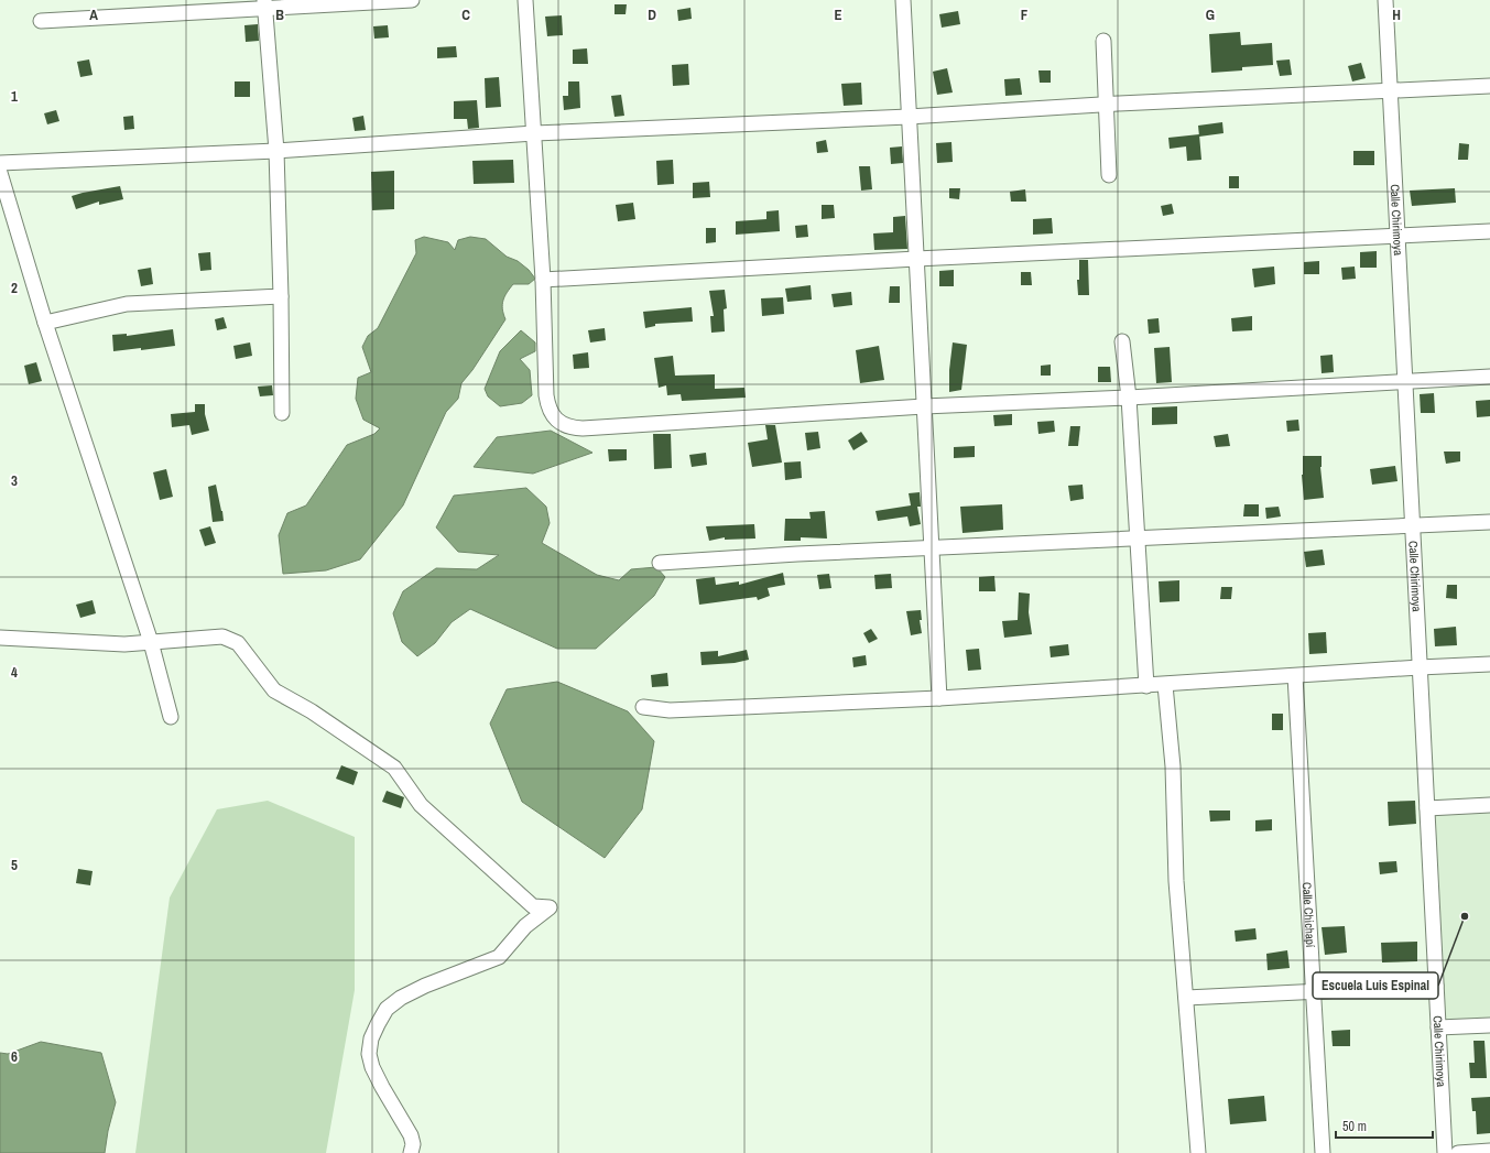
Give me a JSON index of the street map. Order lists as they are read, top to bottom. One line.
{"streets":{"street":["Calle Chirimoya","Calle Chichapí"]},"places":["Escuela Luis Espinal"],"scale_bar":"50 m","grid":{"columns":["A","B","C","D","E","F","G","H"],"rows":["1","2","3","4","5","6"]}}
